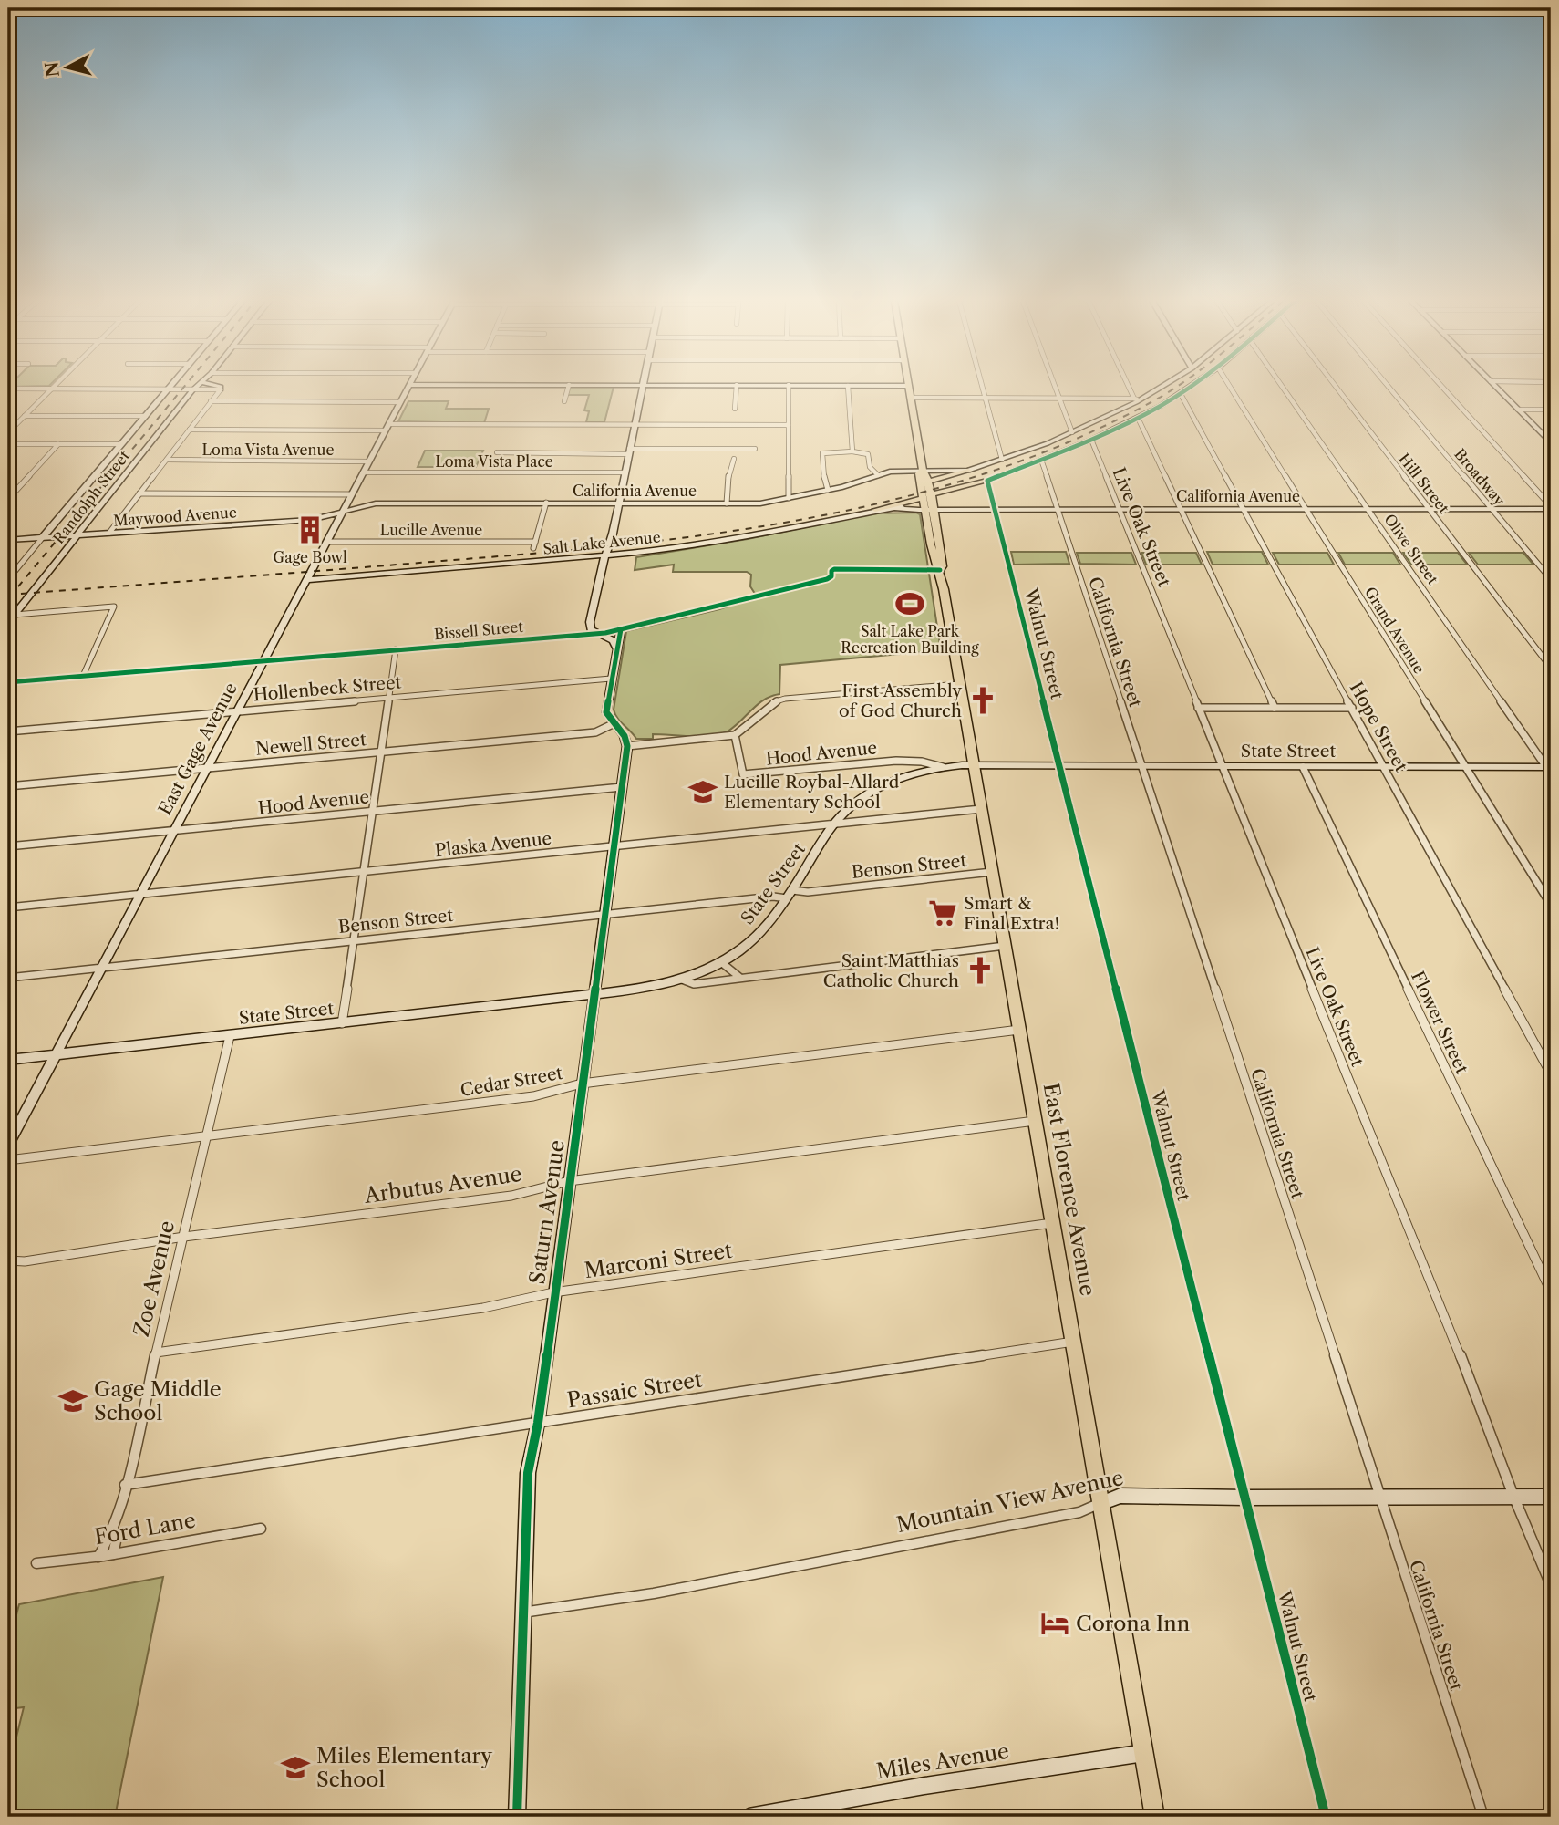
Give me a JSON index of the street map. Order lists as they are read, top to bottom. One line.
{"streets":{"main road":["East Florence Avenue"],"street":["Loma Vista Avenue","Loma Vista Place","Broadway","Hill Street","California Avenue","Randolph Street","Maywood Avenue","Live Oak Street","Lucille Avenue","Salt Lake Avenue","Olive Street","Bissell Street","Grand Avenue","California Street","Walnut Street","Hollenbeck Street","Hope Street","Newell Street","East Gage Avenue","State Street","Hood Avenue","Plaska Avenue","Benson Street","Flower Street","Cedar Street","Arbutus Avenue","Saturn Avenue","Marconi Street","Zoe Avenue","Passaic Street","Mountain View Avenue","Ford Lane","Miles Avenue"]},"crossings":[["Loma Vista Avenue","East Gage Avenue"],["Loma Vista Place","East Gage Avenue"],["Broadway","California Avenue"],["Hill Street","California Avenue"],["California Avenue","Maywood Avenue"],["California Avenue","Live Oak Street"],["California Avenue","Salt Lake Avenue"],["California Avenue","Olive Street"],["California Avenue","Grand Avenue"],["California Avenue","California Street"],["California Avenue","Walnut Street"],["California Avenue","Hope Street"],["California Avenue","East Gage Avenue"],["California Avenue","East Florence Avenue"],["Randolph Street","Maywood Avenue"],["Maywood Avenue","East Gage Avenue"],["Live Oak Street","State Street"],["Live Oak Street","Mountain View Avenue"],["Lucille Avenue","East Gage Avenue"],["Salt Lake Avenue","East Gage Avenue"],["Salt Lake Avenue","East Florence Avenue"],["Olive Street","State Street"],["Bissell Street","East Gage Avenue"],["Bissell Street","East Florence Avenue"],["Grand Avenue","State Street"],["California Street","State Street"],["California Street","Mountain View Avenue"],["Walnut Street","State Street"],["Walnut Street","Mountain View Avenue"],["Hollenbeck Street","East Gage Avenue"],["Hope Street","State Street"],["Newell Street","East Gage Avenue"],["East Gage Avenue","State Street"],["East Gage Avenue","Hood Avenue"],["East Gage Avenue","Plaska Avenue"],["East Gage Avenue","Benson Street"],["State Street","Hood Avenue"],["State Street","Plaska Avenue"],["State Street","Benson Street"],["State Street","Flower Street"],["State Street","East Florence Avenue"],["State Street","Saturn Avenue"],["State Street","Zoe Avenue"],["Hood Avenue","Saturn Avenue"],["Plaska Avenue","East Florence Avenue"],["Plaska Avenue","Saturn Avenue"],["Benson Street","East Florence Avenue"],["Benson Street","Saturn Avenue"],["Cedar Street","East Florence Avenue"],["Cedar Street","Saturn Avenue"],["Cedar Street","Zoe Avenue"],["Arbutus Avenue","East Florence Avenue"],["Arbutus Avenue","Saturn Avenue"],["Arbutus Avenue","Zoe Avenue"],["East Florence Avenue","Marconi Street"],["East Florence Avenue","Passaic Street"],["East Florence Avenue","Mountain View Avenue"],["East Florence Avenue","Miles Avenue"],["Saturn Avenue","Marconi Street"],["Saturn Avenue","Passaic Street"],["Saturn Avenue","Mountain View Avenue"],["Marconi Street","Zoe Avenue"],["Zoe Avenue","Passaic Street"],["Zoe Avenue","Ford Lane"]],"places":{"building":["Gage Bowl"],"sports":["Salt Lake Park Recreation Building"],"church":["First Assembly of God Church","Saint Matthias Catholic Church"],"school or university":["Lucille Roybal-Allard Elementary School","Gage Middle School","Miles Elementary School"],"supermarket":["Smart & Final Extra!"],"hotel":["Corona Inn"]},"north":"left"}
